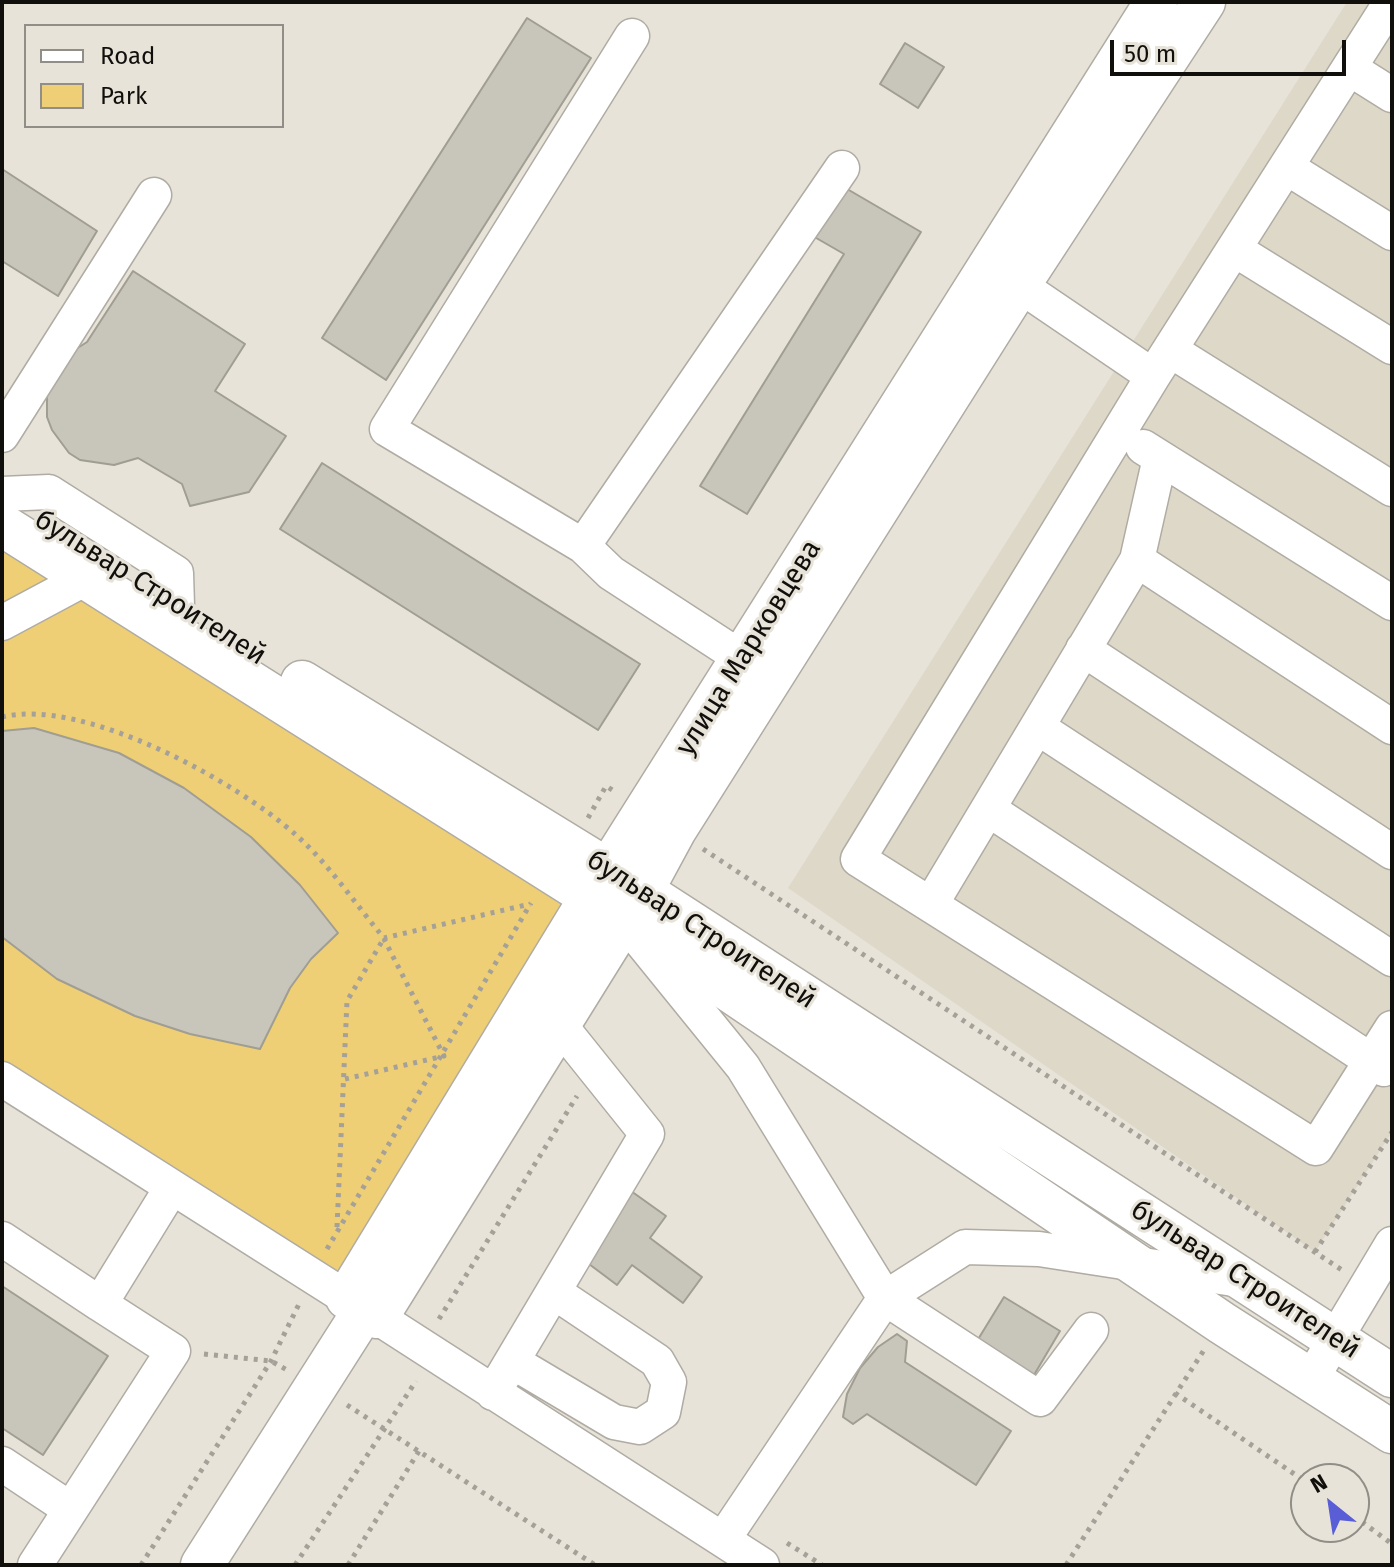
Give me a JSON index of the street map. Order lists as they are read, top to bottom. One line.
{"streets":{"main road":["бульвар Строителей","улица Марковцева"]},"crossings":[["бульвар Строителей","улица Марковцева"]],"legend":["Road","Park"],"scale_bar":"50 m","north":"top left"}
